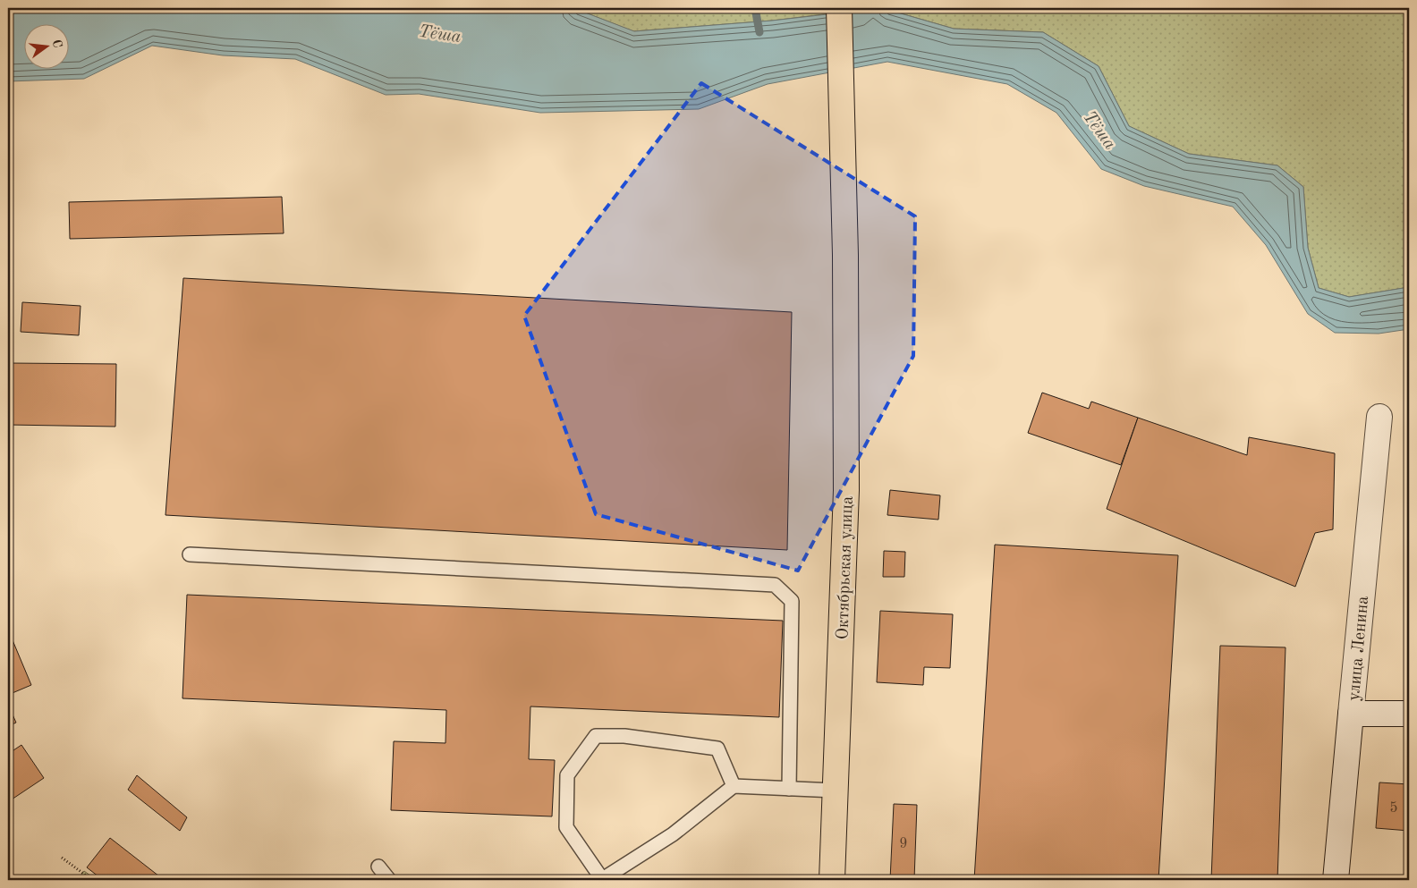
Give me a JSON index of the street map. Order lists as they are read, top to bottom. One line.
{"streets":{"main road":["Октябрьская улица"],"street":["улица Ленина"]},"water":["Тёша"],"house_numbers":["5","9"],"north":"right"}
